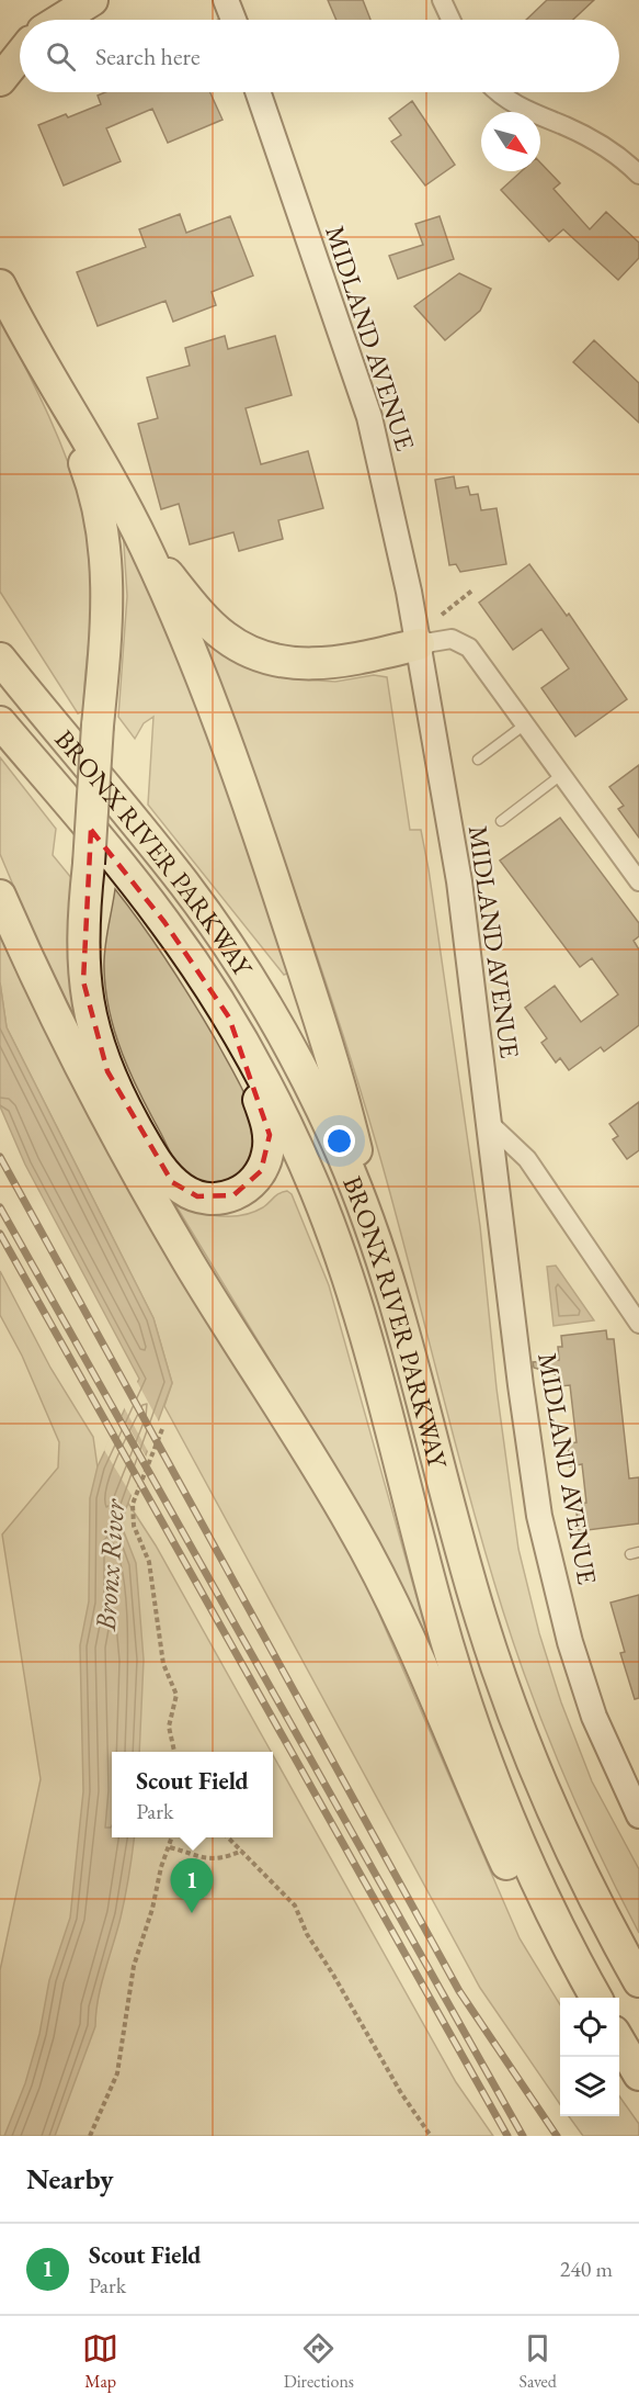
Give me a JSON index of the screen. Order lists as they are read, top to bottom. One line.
{"streets":{"highway":["BRONX RIVER PARKWAY"],"street":["MIDLAND AVENUE"]},"water":["Bronx River"],"north":"bottom right","page":{"search":"Search here","popup":["Scout Field","Park"],"pins":"1","heading":"Nearby","list":[{"mark":"1","name":"Scout Field","note":"Park","value":"240 m"}],"nav":["Map","Directions","Saved"]}}
